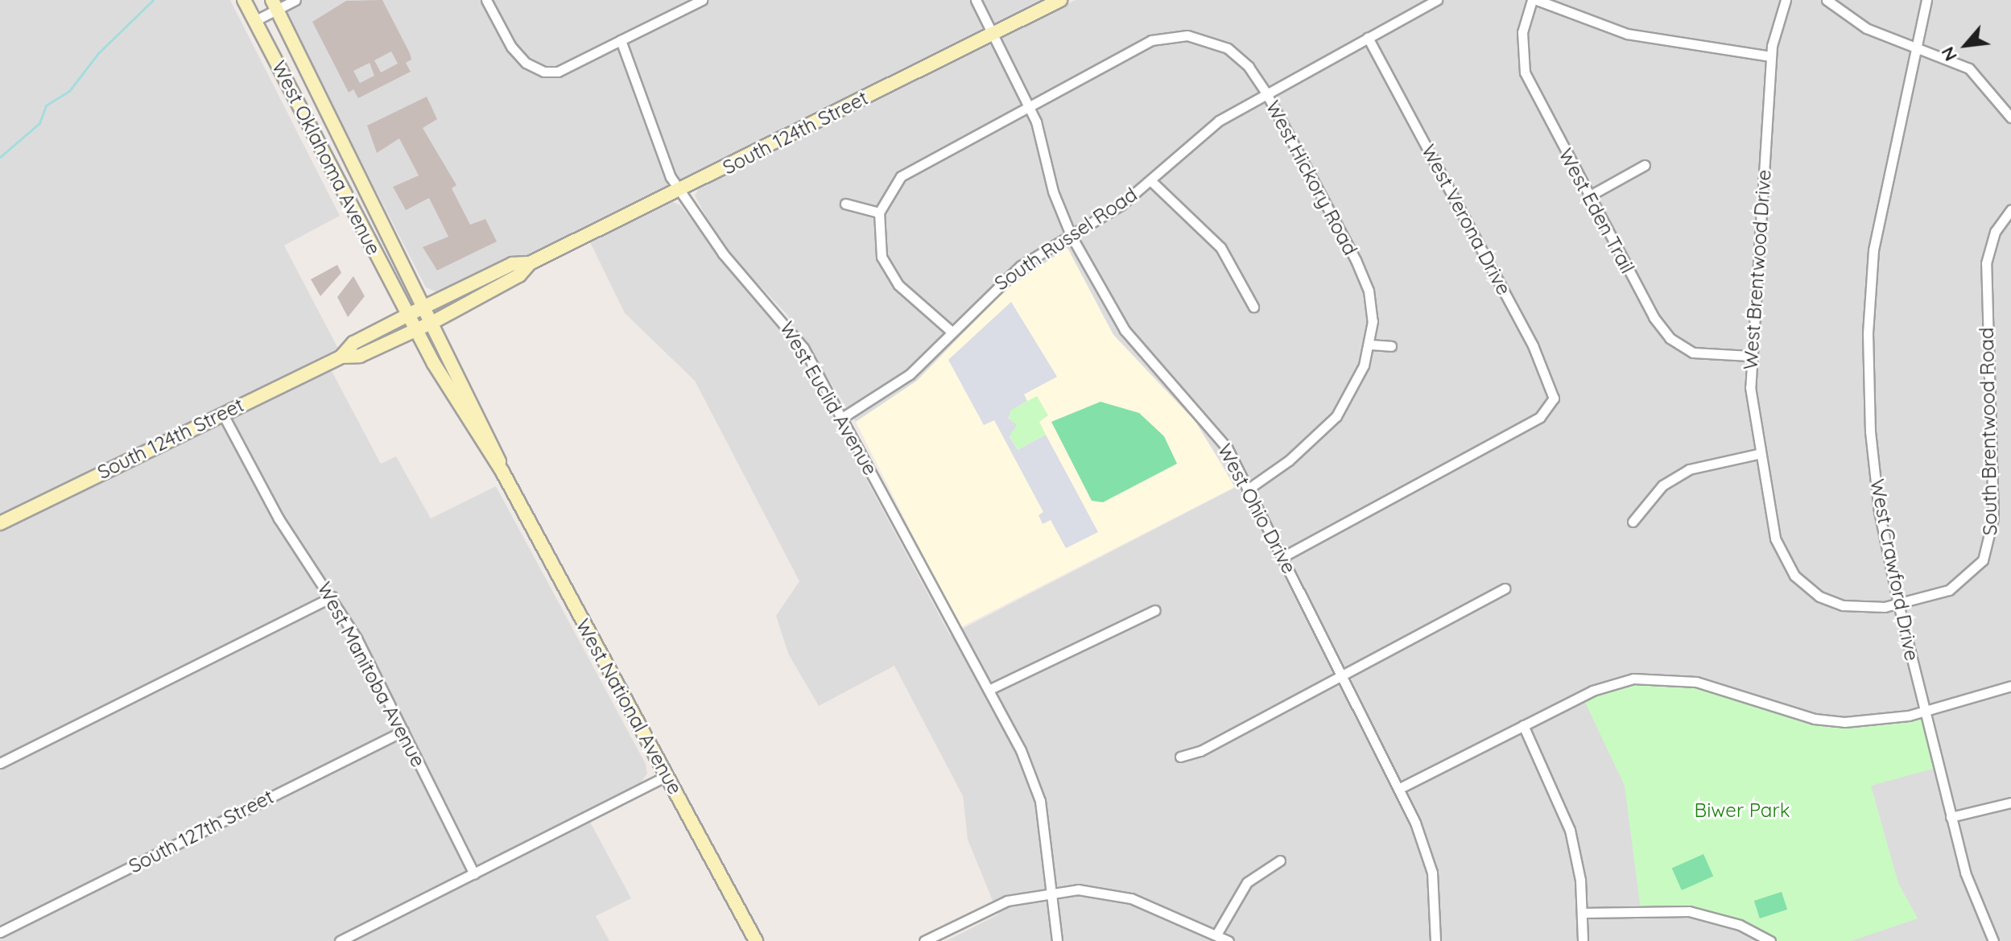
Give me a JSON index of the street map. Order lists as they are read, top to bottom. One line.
{"streets":{"main road":["South 124th Street","West Oklahoma Avenue","West National Avenue"],"street":["West Hickory Road","West Eden Trail","West Verona Drive","South Russel Road","West Brentwood Drive","West Euclid Avenue","South Brentwood Road","West Ohio Drive","West Crawford Drive","West Manitoba Avenue","South 127th Street"]},"crossings":[["South 124th Street","West Oklahoma Avenue"],["South 124th Street","West Euclid Avenue"],["South 124th Street","West Ohio Drive"],["South 124th Street","West Manitoba Avenue"],["South 124th Street","West National Avenue"],["West Oklahoma Avenue","West National Avenue"],["West Hickory Road","South Russel Road"],["West Hickory Road","West Ohio Drive"],["West Eden Trail","West Brentwood Drive"],["West Verona Drive","South Russel Road"],["West Verona Drive","West Ohio Drive"],["South Russel Road","West Euclid Avenue"],["South Russel Road","West Ohio Drive"],["West Brentwood Drive","South Brentwood Road"],["West Brentwood Drive","West Crawford Drive"],["South Brentwood Road","West Crawford Drive"],["West Manitoba Avenue","South 127th Street"]],"parks":["Biwer Park"],"north":"bottom left"}
